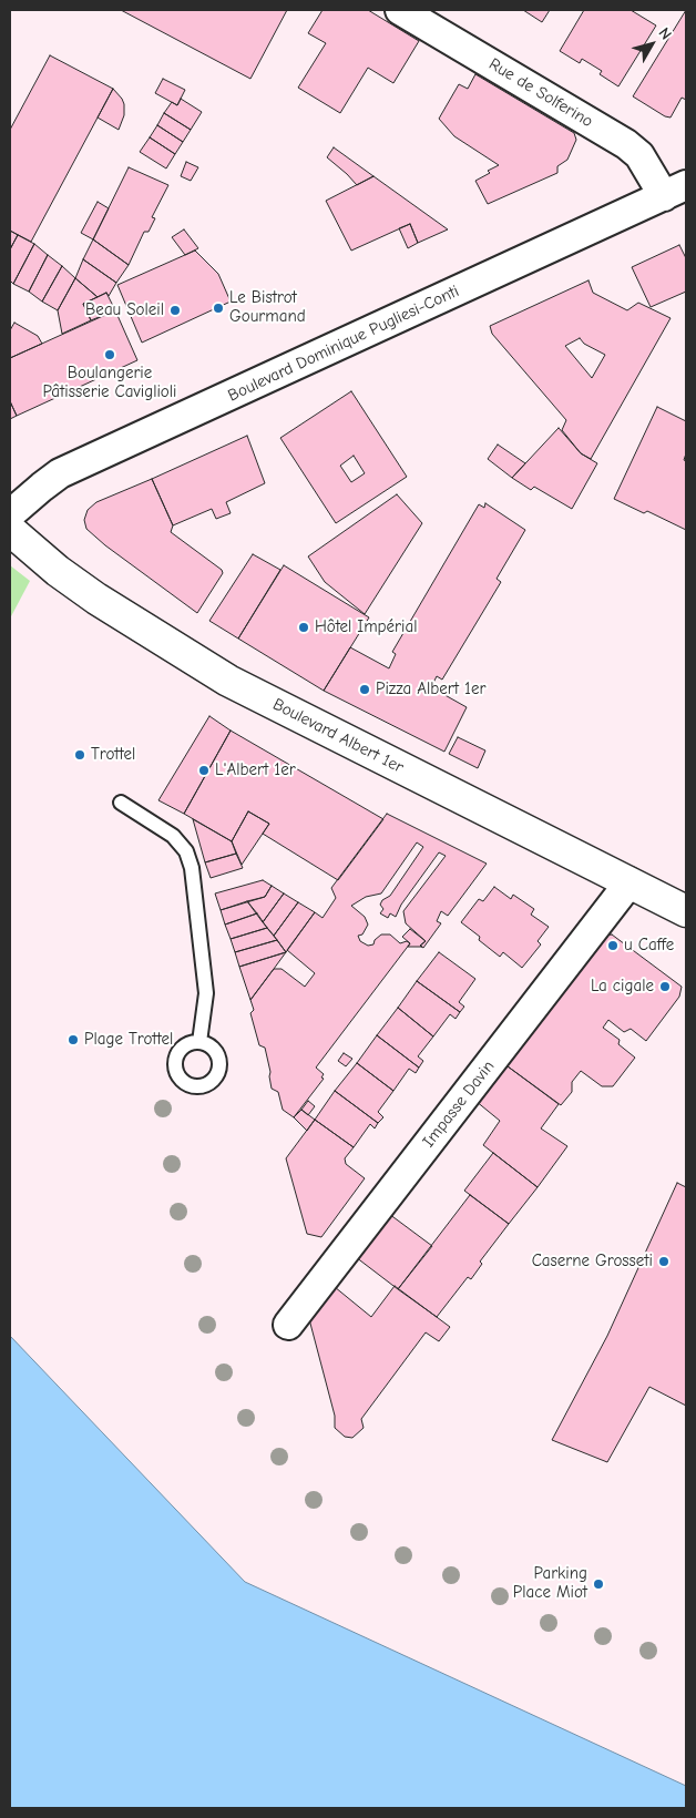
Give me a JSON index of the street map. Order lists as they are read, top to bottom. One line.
{"streets":{"main road":["Boulevard Albert 1er"],"street":["Rue de Solferino","Boulevard Dominique Pugliesi-Conti","Impasse Davin"]},"crossings":[["Rue de Solferino","Boulevard Dominique Pugliesi-Conti"],["Boulevard Albert 1er","Impasse Davin"]],"places":["Le Bistrot Gourmand","Beau Soleil","Boulangerie Pâtisserie Caviglioli","Hôtel Impérial","Pizza Albert 1er","Trottel","L'Albert 1er","u Caffe","La cigale","Plage Trottel","Caserne Grosseti","Parking Place Miot"],"north":"top right"}
